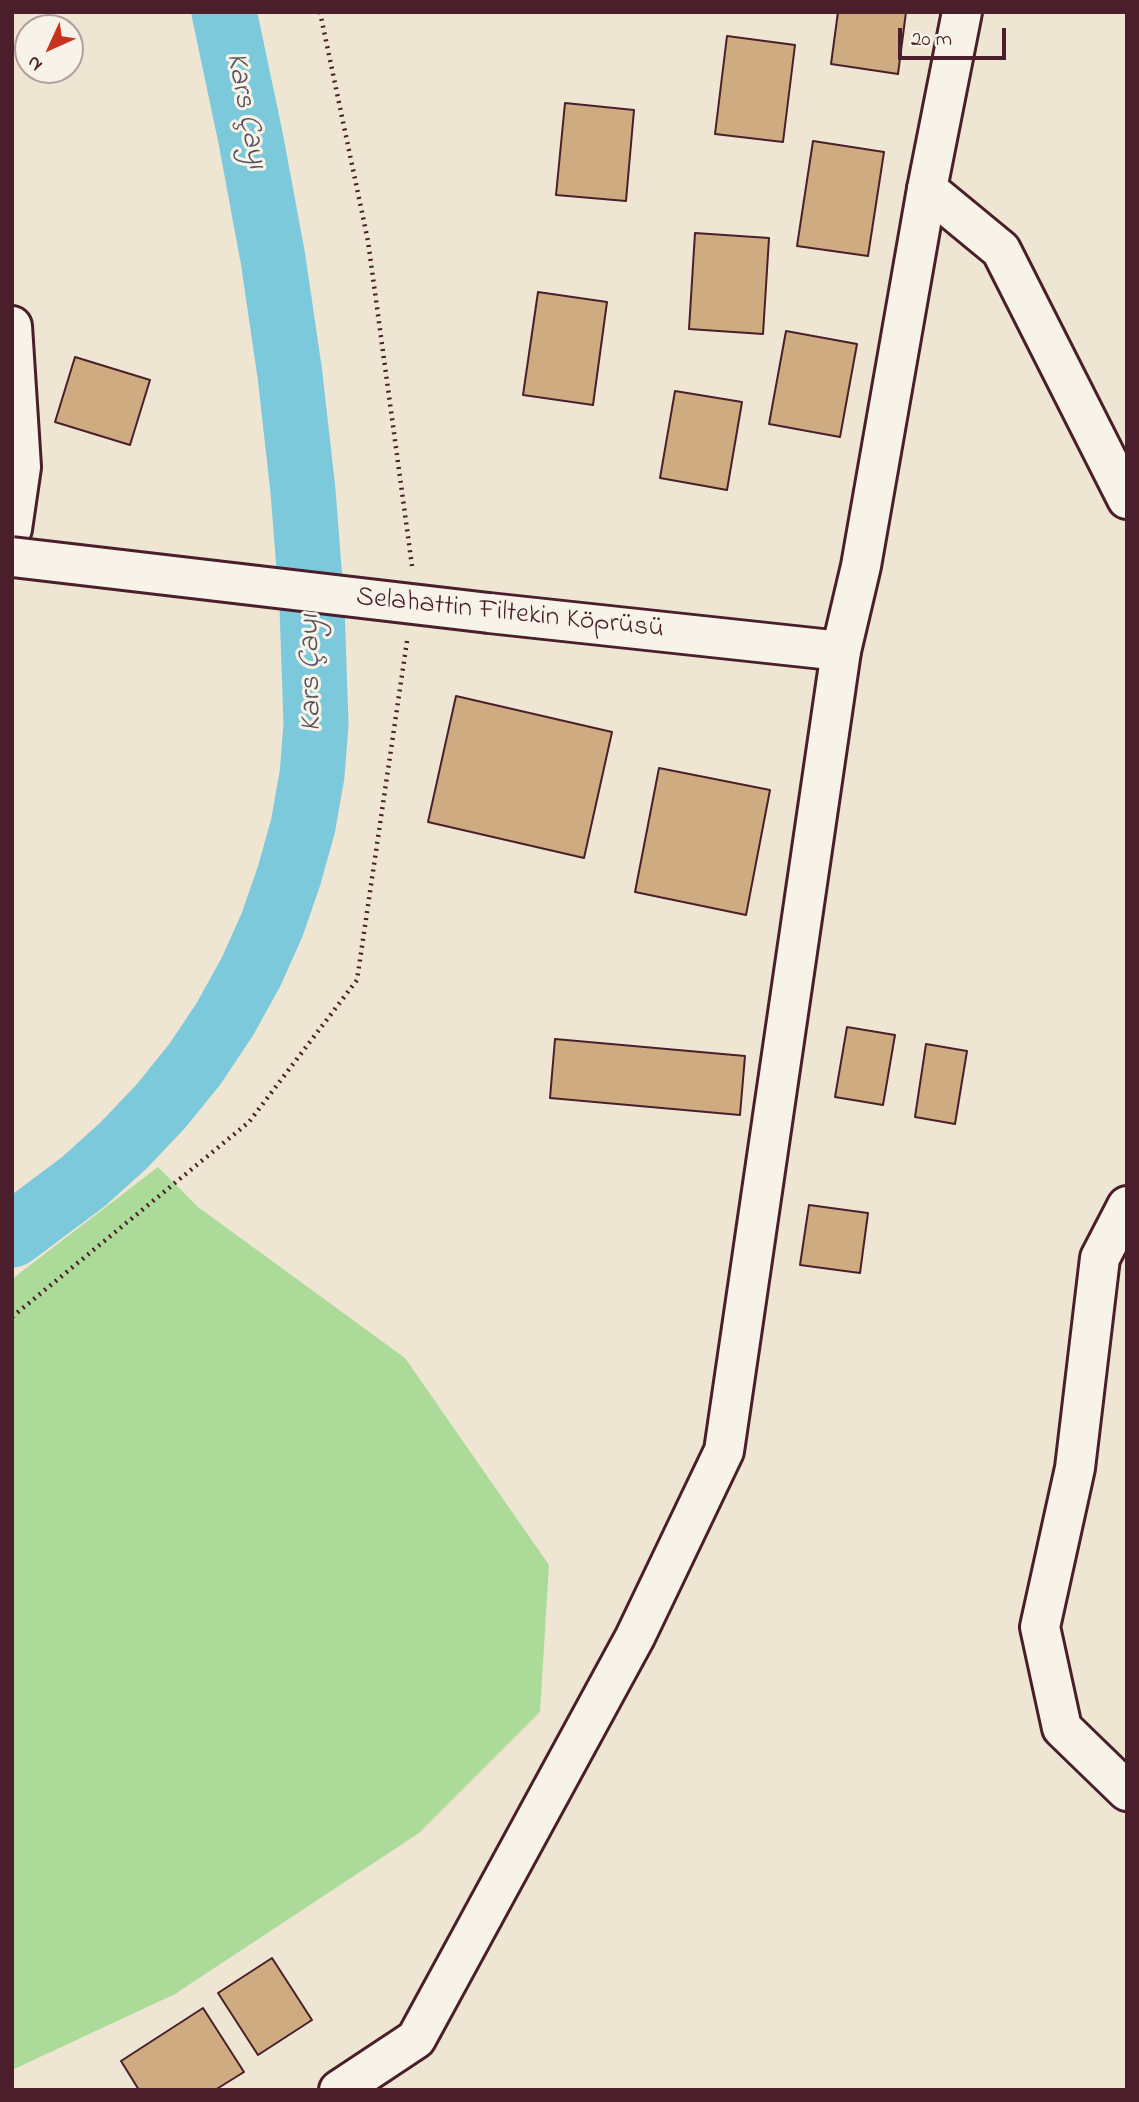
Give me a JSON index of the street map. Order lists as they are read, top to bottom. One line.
{"streets":{"street":["Selahattin Filtekin Köprüsü"]},"water":["Kars Çayı"],"scale_bar":"20 m","north":"bottom left"}
